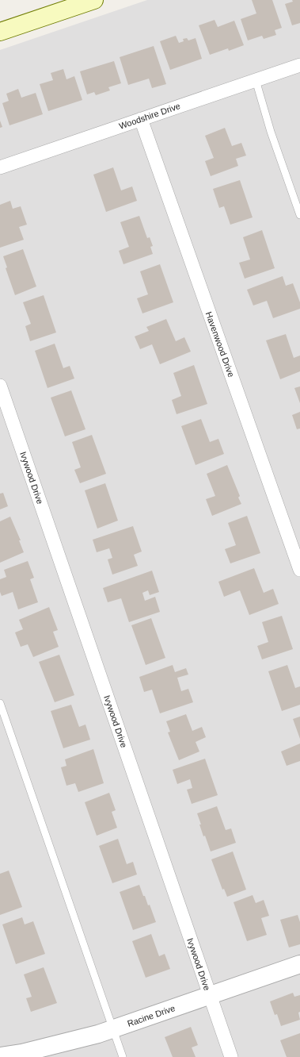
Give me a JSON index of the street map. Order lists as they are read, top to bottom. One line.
{"streets":{"street":["Woodshire Drive","Havenwood Drive","Ivywood Drive","Racine Drive"]},"crossings":[["Woodshire Drive","Havenwood Drive"],["Ivywood Drive","Racine Drive"]]}
